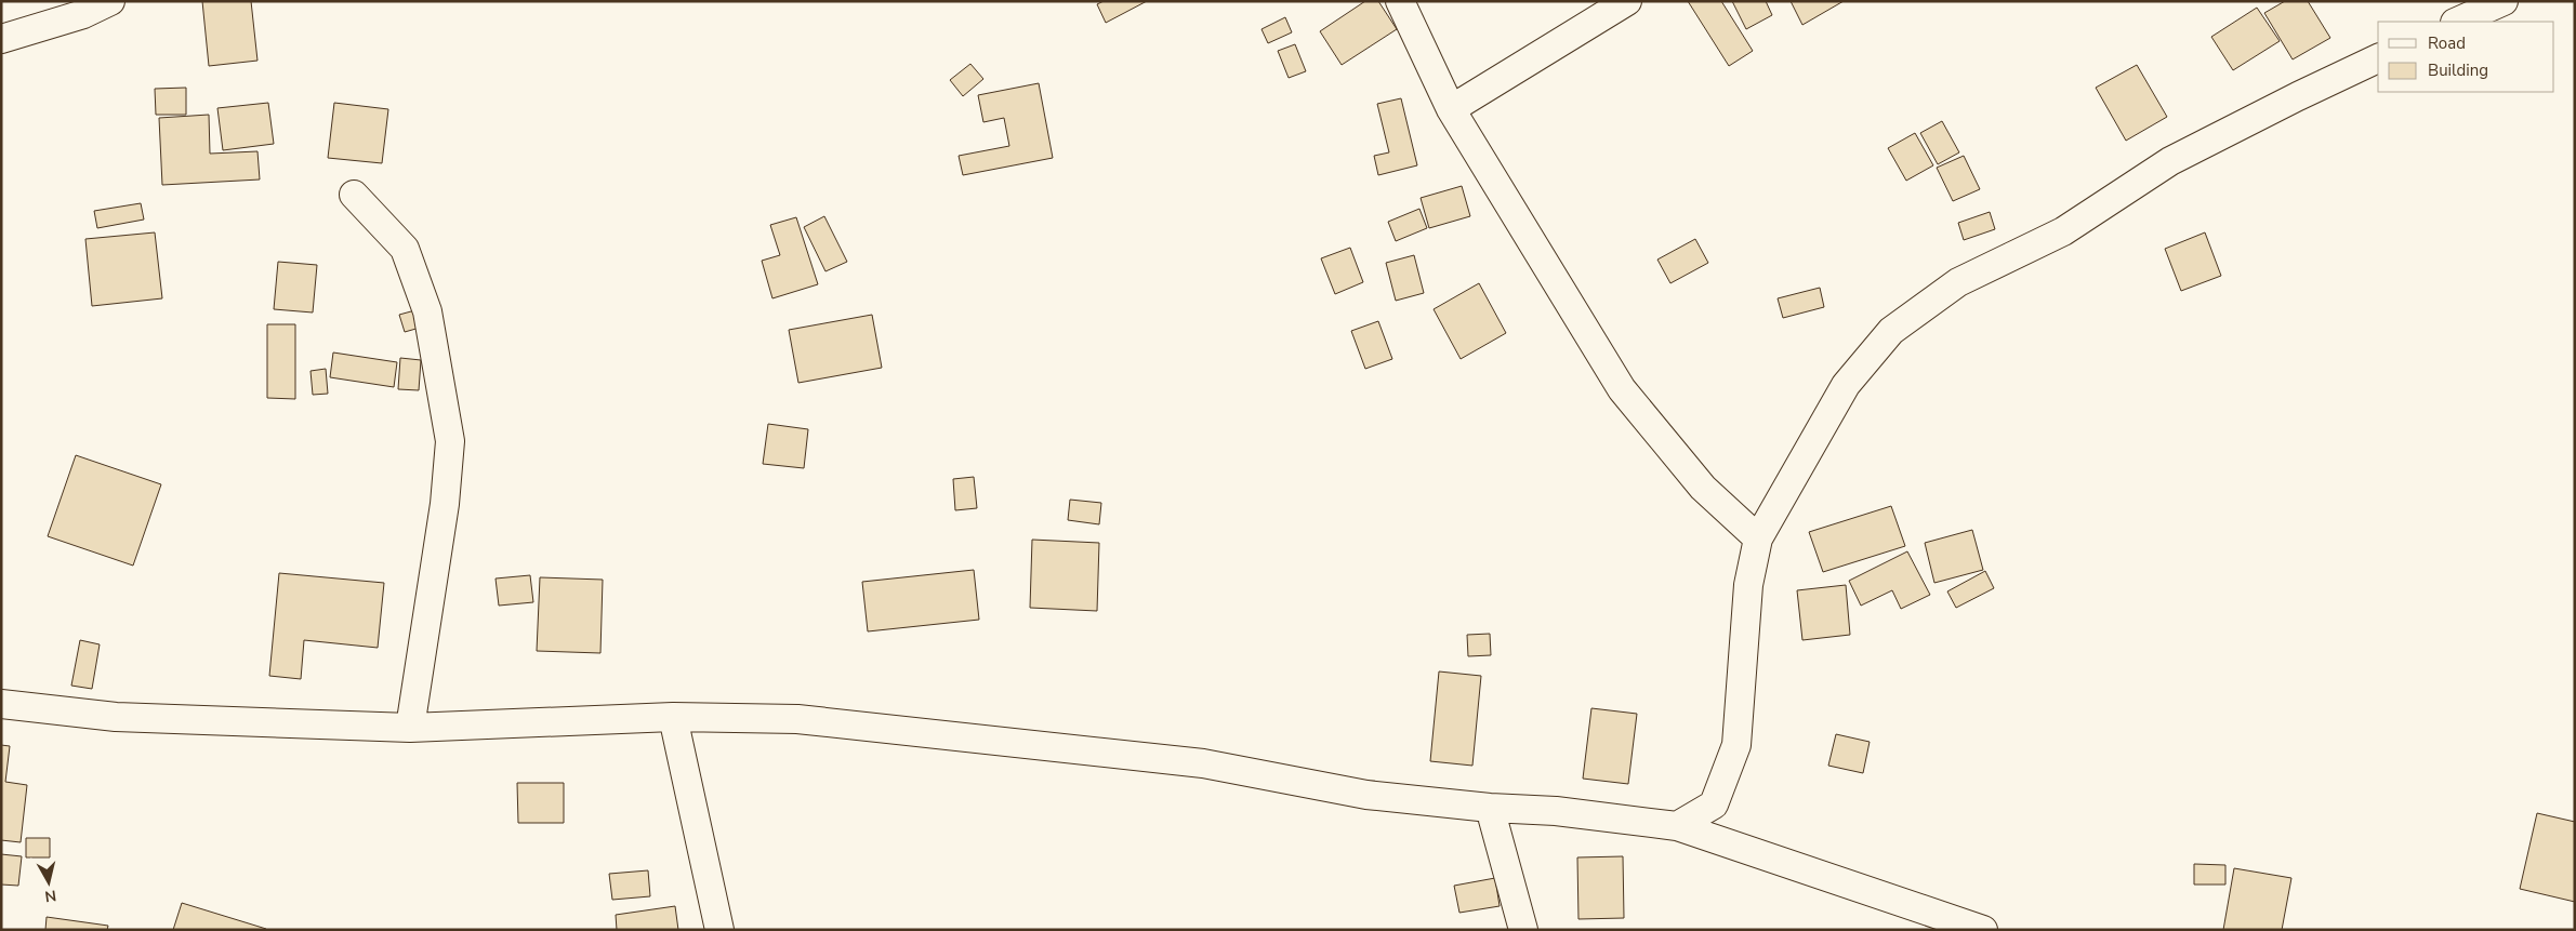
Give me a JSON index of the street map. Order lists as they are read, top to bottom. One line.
{"legend":["Road","Building"],"north":"bottom"}
